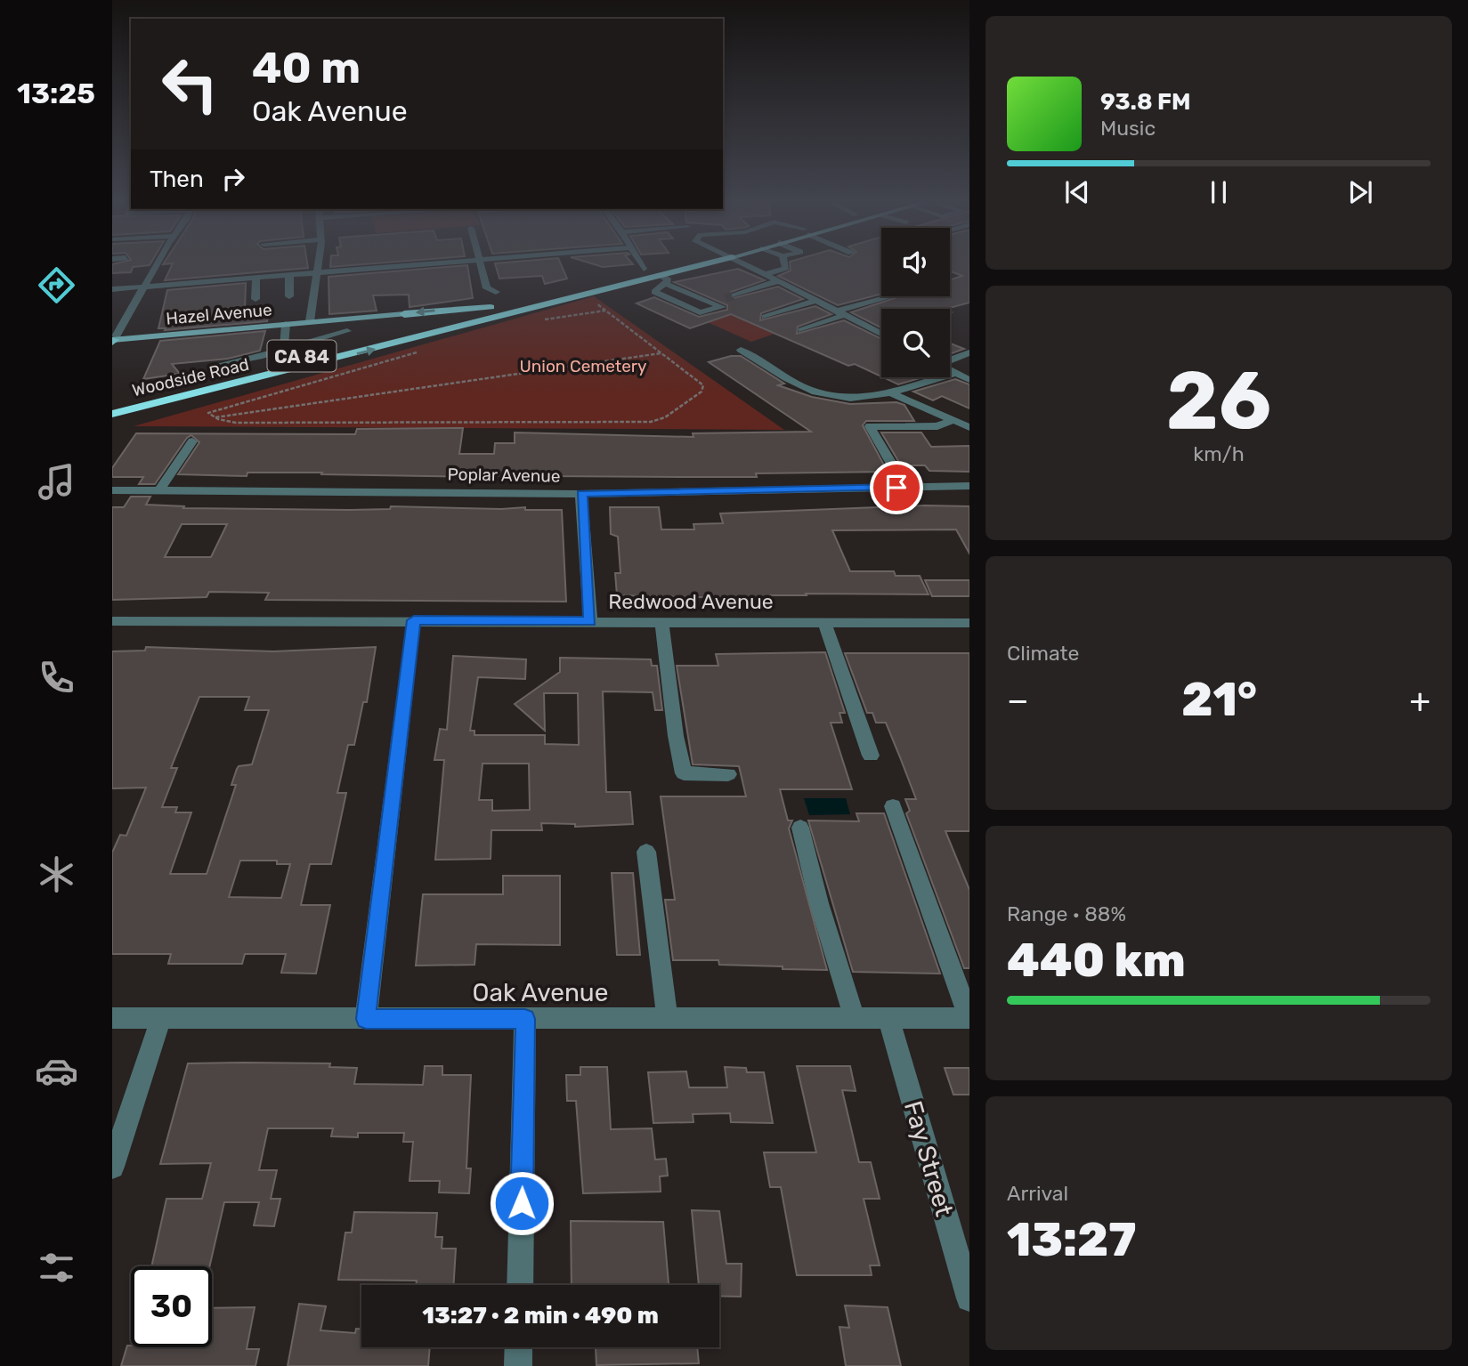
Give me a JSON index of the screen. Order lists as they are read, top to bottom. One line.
{"streets":{"highway":["CA 84","Woodside Road"],"main road":["Hazel Avenue"],"street":["Poplar Avenue","Redwood Avenue","Oak Avenue","Fay Street"]},"crossings":[["Oak Avenue","Fay Street"]],"parks":["Union Cemetery"],"page":{"tabs":"13:25","turn":["40 m","Oak Avenue"],"song":["93.8 FM","Music"],"then":"Then","tile":[["26","km/h"],"Climate",["Range · 88%","440 km"],["Arrival","13:27"]],"heat":["−","21°","+"],"limit":"30","trip":"13:27 · 2 min · 490 m"}}
